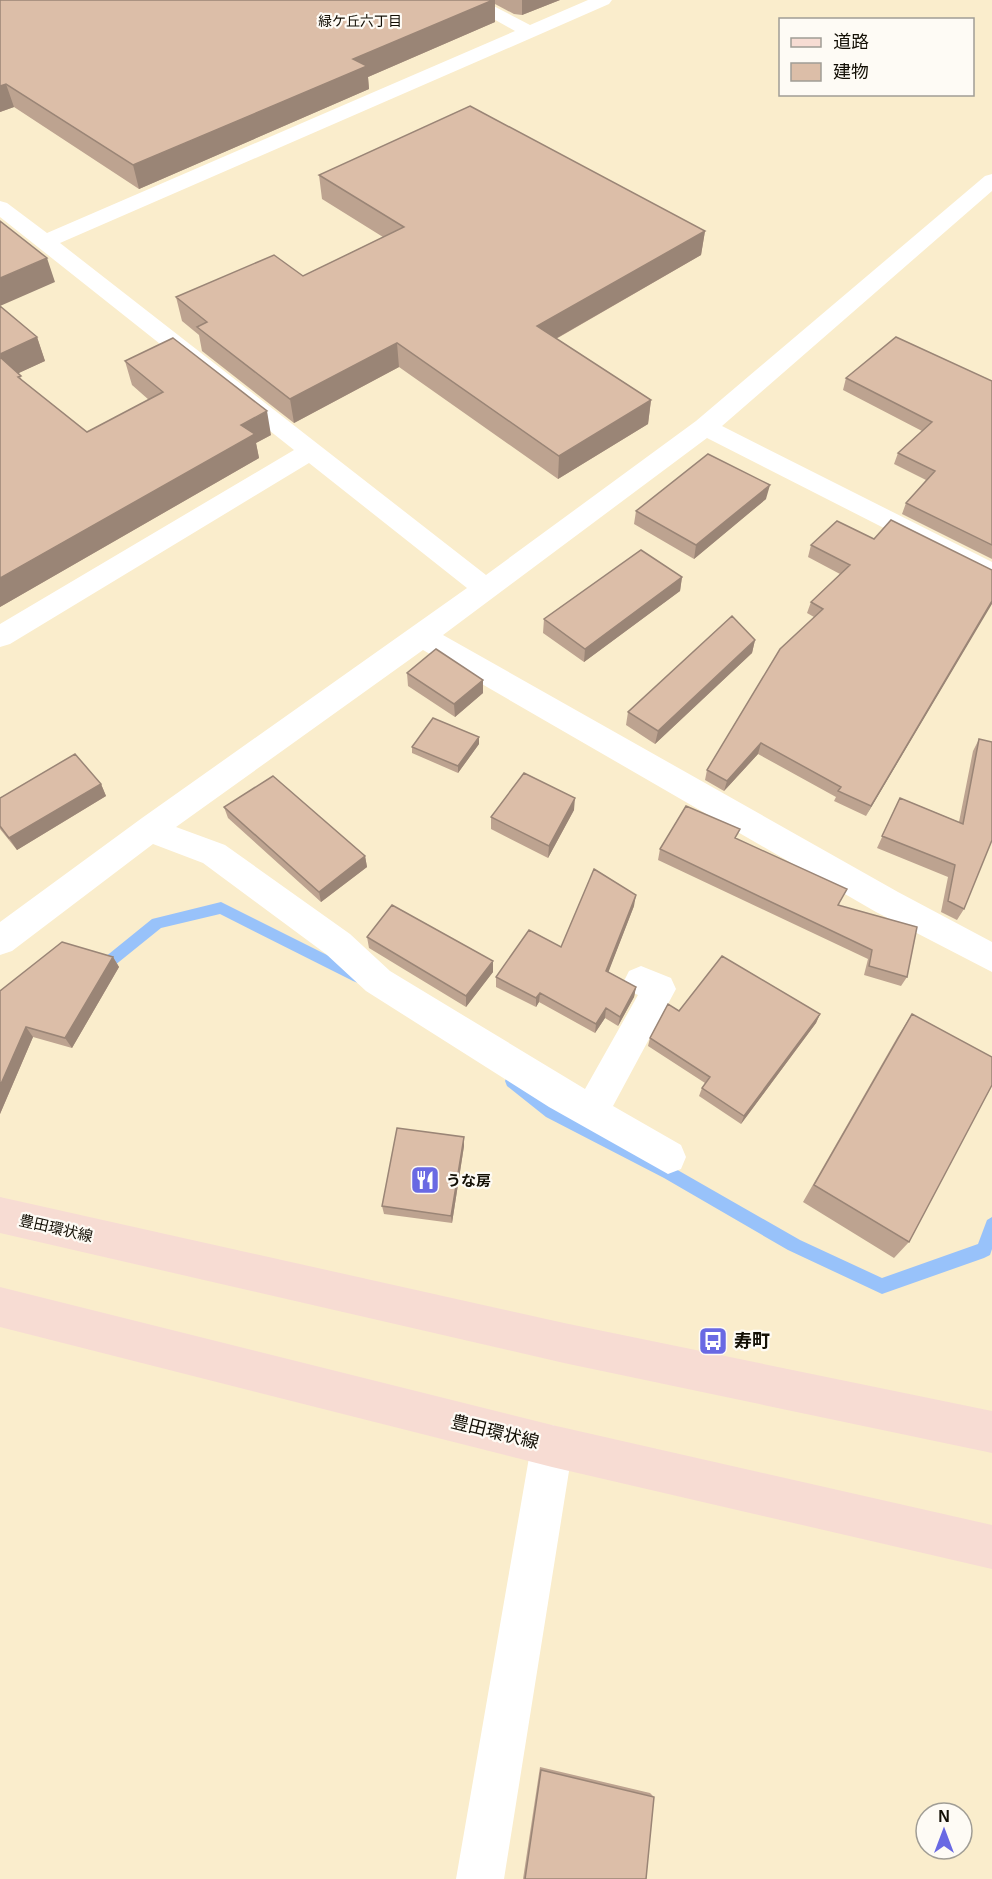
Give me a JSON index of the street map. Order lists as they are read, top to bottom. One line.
{"streets":{"main road":["豊田環状線"]},"districts":["緑ケ丘六丁目"],"places":{"restaurant":["うな房"],"bus stop":["寿町"]},"legend":["道路","建物"],"north":"top"}
